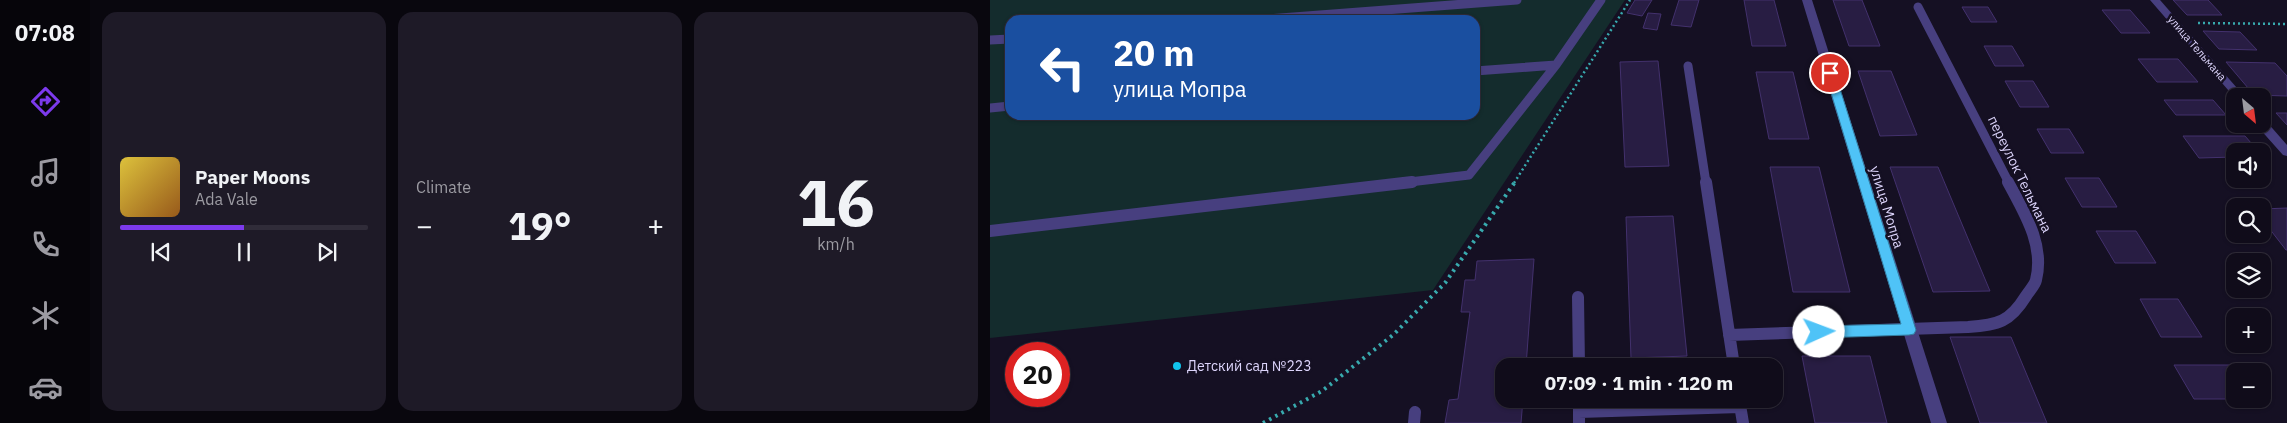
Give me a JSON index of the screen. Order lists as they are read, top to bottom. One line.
{"streets":{"street":["улица Тельмана","улица Мопра"],"lane":["переулок Тельмана"]},"crossings":[["переулок Тельмана","улица Мопра"]],"places":["Детский сад №223"],"north":"bottom right","page":{"tabs":"07:08","tile":["Climate",["16","km/h"]],"turn":["20 m","улица Мопра"],"map_buttons":["+","−"],"song":["Paper Moons","Ada Vale"],"heat":["−","19°","+"],"limit":"20","trip":"07:09 · 1 min · 120 m"}}
